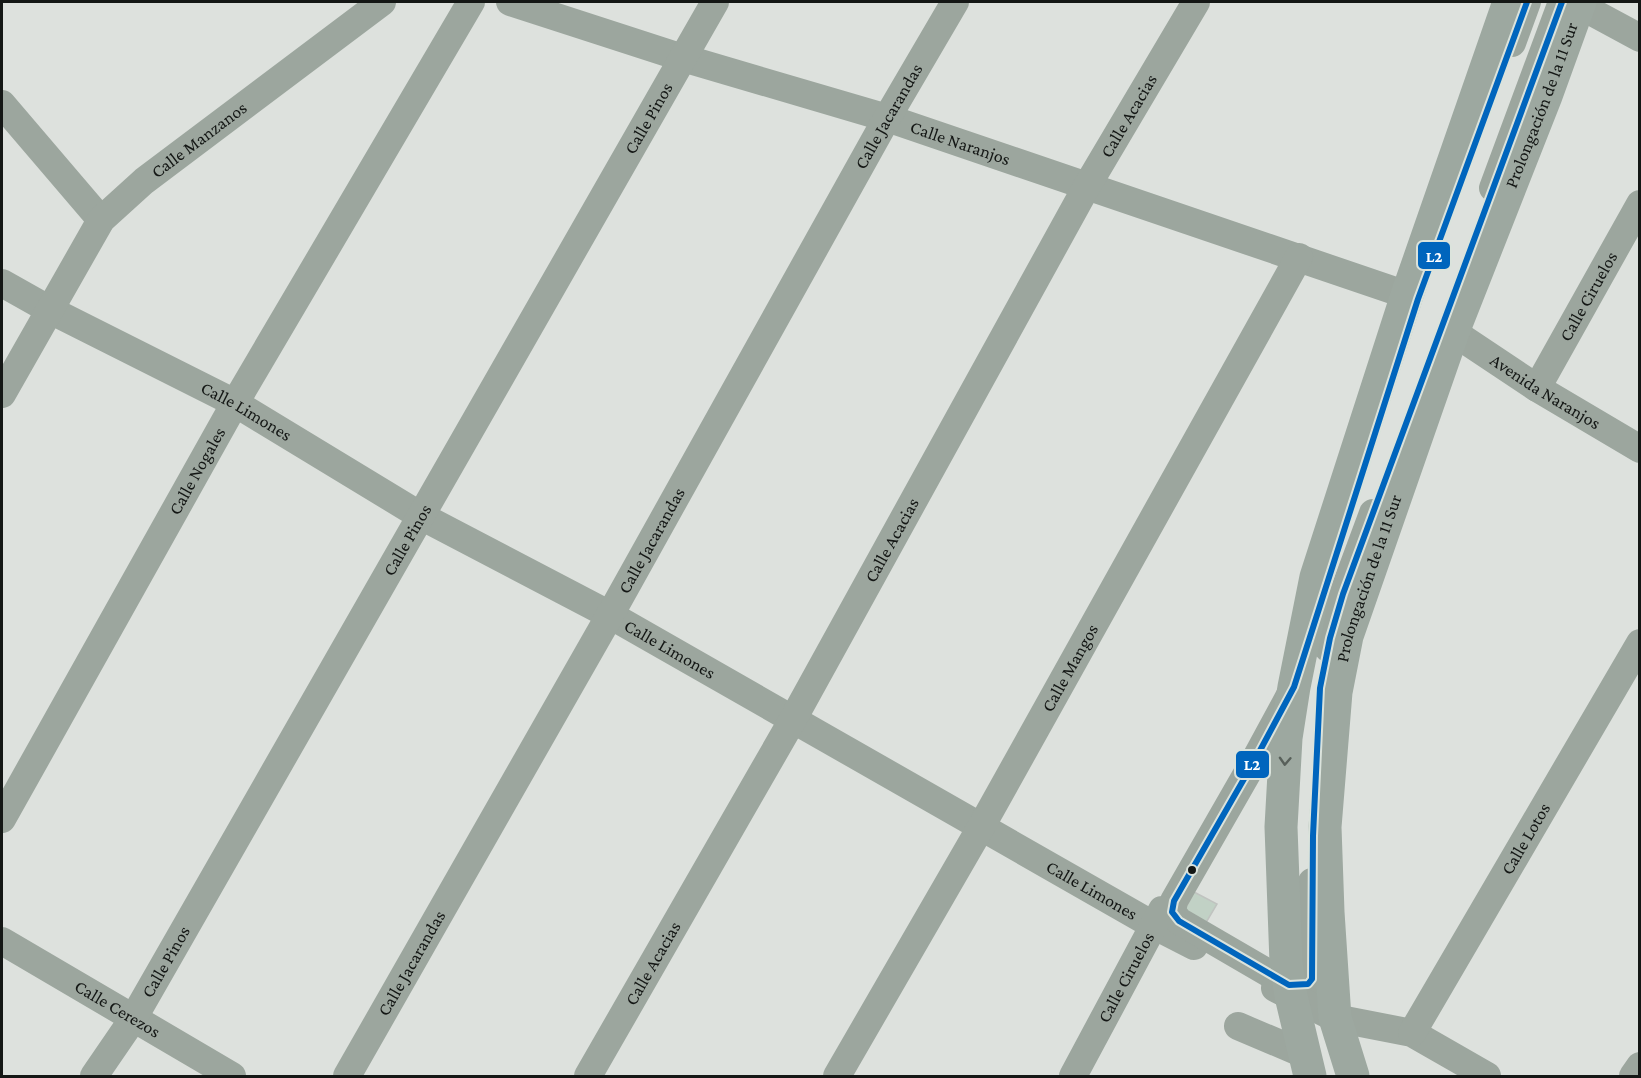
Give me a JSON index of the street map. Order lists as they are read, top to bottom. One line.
{"streets":{"main road":["Prolongación de la 11 Sur"],"street":["Calle Jacarandas","Calle Acacias","Calle Pinos","Calle Manzanos","Calle Naranjos","Calle Ciruelos","Avenida Naranjos","Calle Limones","Calle Nogales","Calle Mangos","Calle Lotos","Calle Cerezos"]},"crossings":[["Prolongación de la 11 Sur","Avenida Naranjos"],["Prolongación de la 11 Sur","Calle Limones"],["Calle Jacarandas","Calle Naranjos"],["Calle Jacarandas","Calle Limones"],["Calle Acacias","Calle Naranjos"],["Calle Acacias","Calle Limones"],["Calle Pinos","Calle Naranjos"],["Calle Pinos","Calle Limones"],["Calle Pinos","Calle Cerezos"],["Calle Manzanos","Calle Limones"],["Calle Naranjos","Calle Mangos"],["Calle Ciruelos","Avenida Naranjos"],["Calle Ciruelos","Calle Limones"],["Calle Limones","Calle Nogales"],["Calle Limones","Calle Mangos"],["Calle Limones","Calle Lotos"]],"lines":["transit line L2"]}
